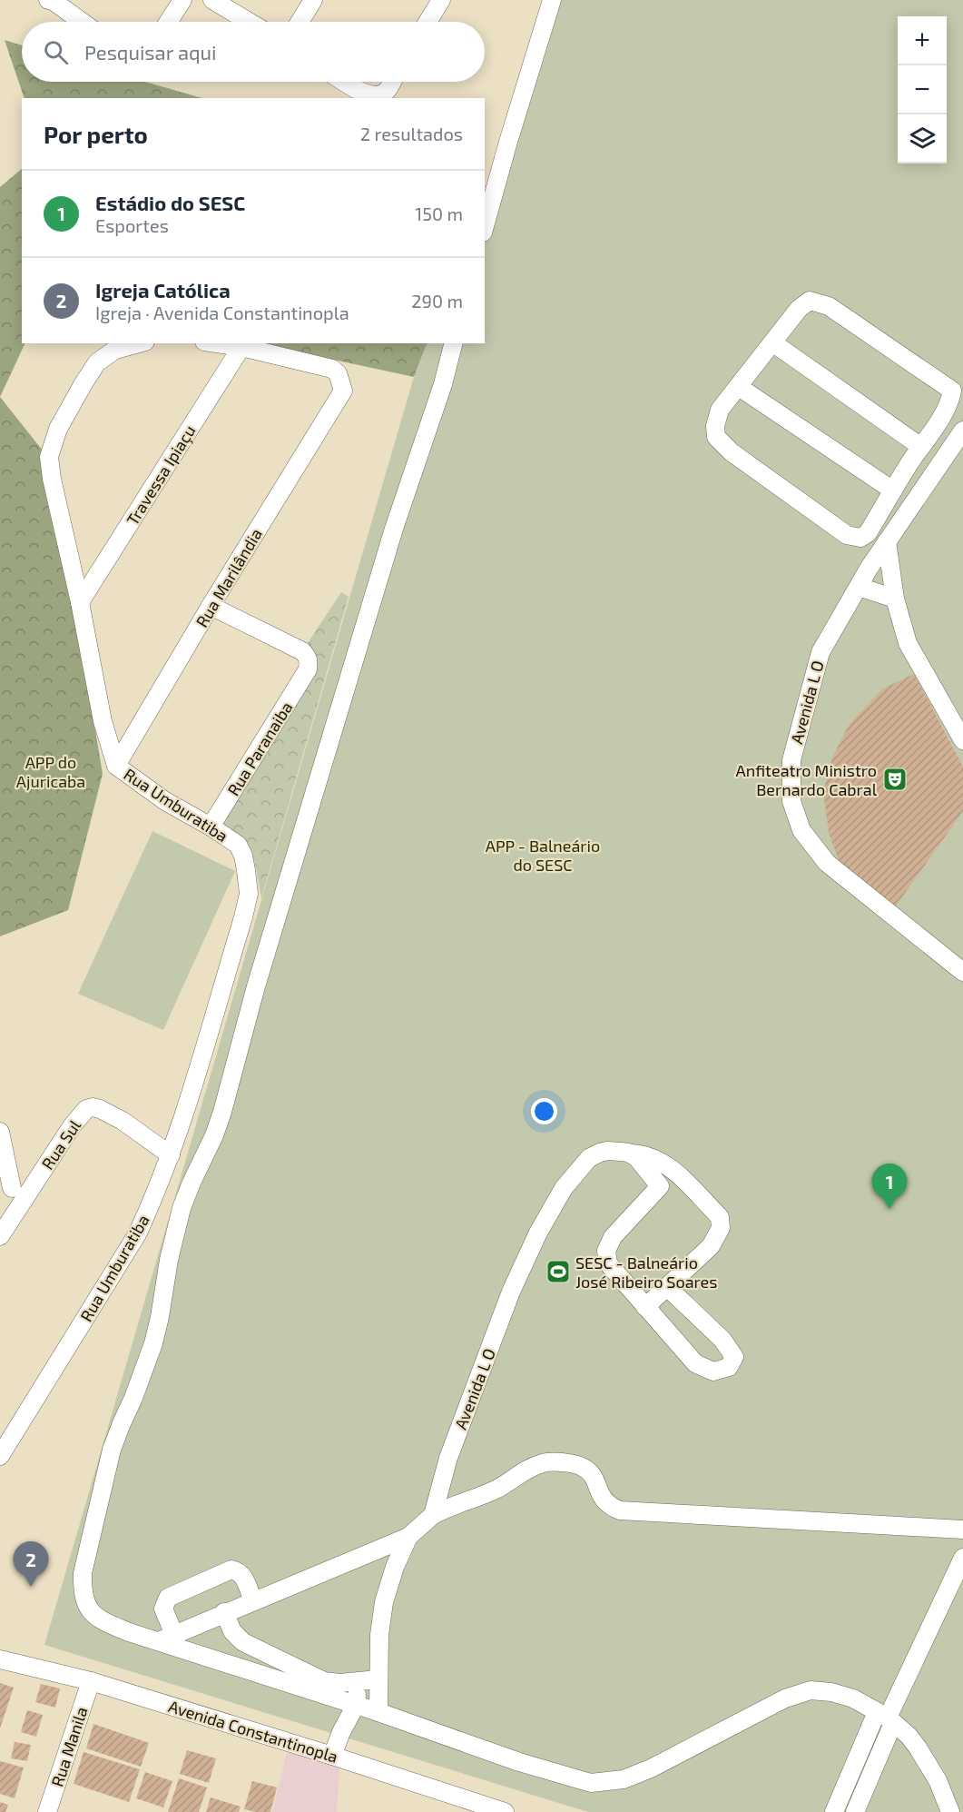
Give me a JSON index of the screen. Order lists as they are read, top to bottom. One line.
{"streets":{"street":["Travessa Ipiaçu","Rua Marilândia","Avenida L O","Rua Paranaiba","Rua Umburatiba","Rua Sul","Avenida Constantinopla","Rua Manila"]},"crossings":[["Travessa Ipiaçu","Rua Marilândia"],["Travessa Ipiaçu","Rua Umburatiba"],["Rua Marilândia","Rua Paranaiba"],["Rua Marilândia","Rua Umburatiba"],["Rua Paranaiba","Rua Umburatiba"],["Rua Umburatiba","Rua Sul"],["Avenida Constantinopla","Rua Manila"]],"parks":["APP do Ajuricaba","APP - Balneário do SESC"],"places":{"theatre":["Anfiteatro Ministro Bernardo Cabral"],"sports":["SESC - Balneário José Ribeiro Soares"]},"page":{"map_buttons":["+","−"],"search":"Pesquisar aqui","heading":["Por perto","2 resultados"],"list":[{"mark":"1","name":"Estádio do SESC","note":"Esportes","value":"150 m"},{"mark":"2","name":"Igreja Católica","note":"Igreja · Avenida Constantinopla","value":"290 m"}],"pins":["1","2"]}}
